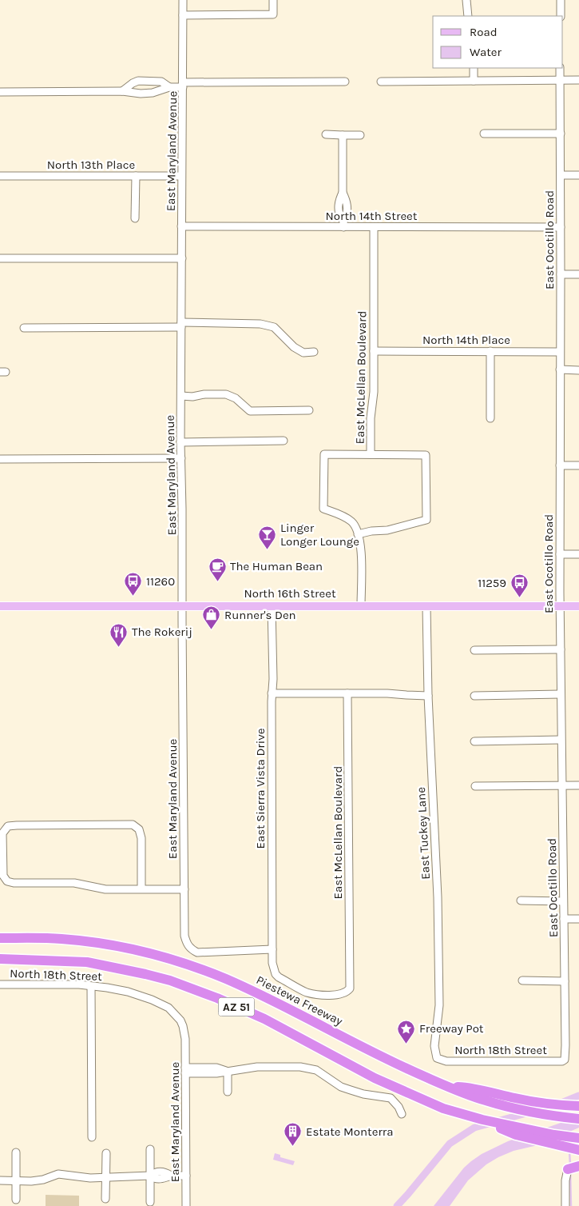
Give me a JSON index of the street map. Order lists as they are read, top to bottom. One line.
{"streets":{"highway":["Piestewa Freeway","AZ 51"],"main road":["North 16th Street"],"street":["East Maryland Avenue","North 13th Place","North 14th Street","East Ocotillo Road","North 14th Place","East McLellan Boulevard","East Sierra Vista Drive","East Tuckey Lane","North 18th Street"]},"crossings":[["East Maryland Avenue","North 13th Place"],["East Maryland Avenue","North 14th Street"],["East Maryland Avenue","North 16th Street"],["East Maryland Avenue","East Sierra Vista Drive"],["East Maryland Avenue","North 18th Street"],["North 14th Street","East Ocotillo Road"],["North 14th Street","East McLellan Boulevard"],["East Ocotillo Road","North 14th Place"],["East Ocotillo Road","North 16th Street"],["East Ocotillo Road","North 18th Street"],["North 14th Place","East McLellan Boulevard"],["East McLellan Boulevard","North 16th Street"],["East McLellan Boulevard","East Sierra Vista Drive"],["North 16th Street","East Sierra Vista Drive"],["North 16th Street","East Tuckey Lane"],["East Tuckey Lane","North 18th Street"]],"places":{"bar":["Linger Longer Lounge"],"cafe":["The Human Bean"],"bus stop":["11260","11259"],"shop":["Runner's Den"],"restaurant":["The Rokerij"],"place":["Freeway Pot"],"building":["Estate Monterra"]},"legend":["Road","Water"]}
